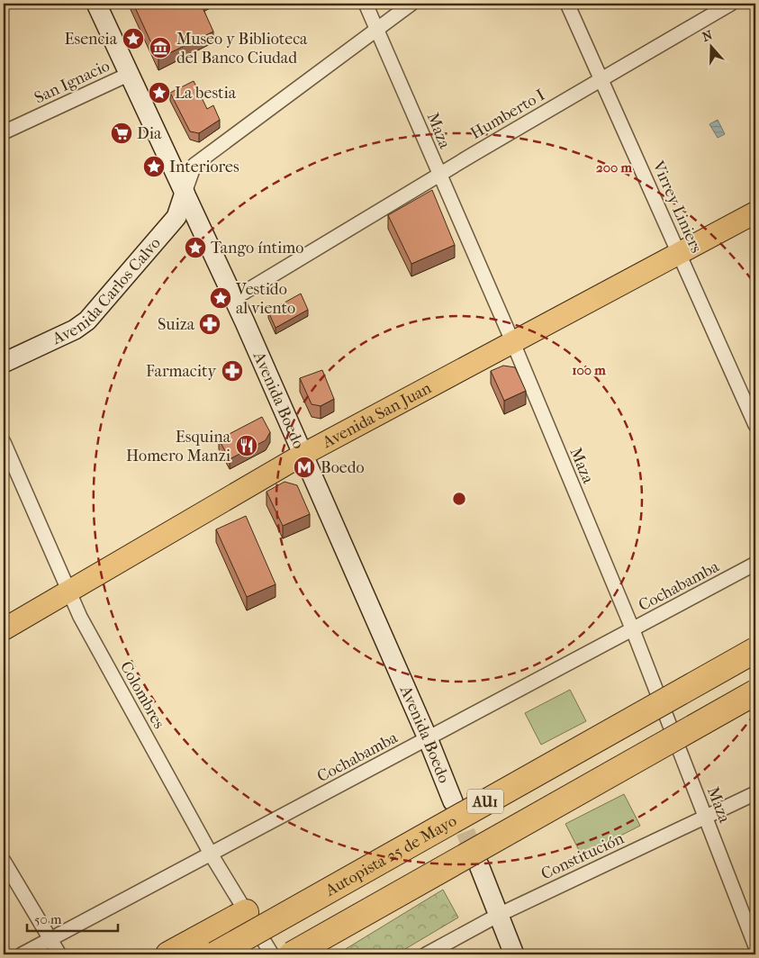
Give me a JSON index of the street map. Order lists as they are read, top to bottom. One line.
{"streets":{"highway":["AU1","Autopista 25 de Mayo"],"main road":["Avenida Carlos Calvo","Avenida Boedo","Avenida San Juan"],"street":["San Ignacio","Humberto I","Maza","Virrey Liniers","Cochabamba","Colombres","Constitución"]},"crossings":[["San Ignacio","Avenida Boedo"],["Humberto I","Maza"],["Humberto I","Virrey Liniers"],["Humberto I","Avenida Boedo"],["Maza","Avenida San Juan"],["Maza","Cochabamba"],["Maza","Constitución"],["Virrey Liniers","Avenida San Juan"],["Avenida Carlos Calvo","Avenida Boedo"],["Avenida Boedo","Avenida San Juan"],["Avenida Boedo","Cochabamba"],["Avenida San Juan","Colombres"],["Cochabamba","Colombres"]],"places":{"place":["Esencia","La bestia","Interiores","Tango íntimo","Vestido al viento"],"museum":["Museo y Biblioteca del Banco Ciudad"],"supermarket":["Dia"],"pharmacy":["Suiza","Farmacity"],"restaurant":["Esquina Homero Manzi"],"metro station":["Boedo"]},"scale_bar":"50 m","north":"top","rings":["200 m","100 m"]}
